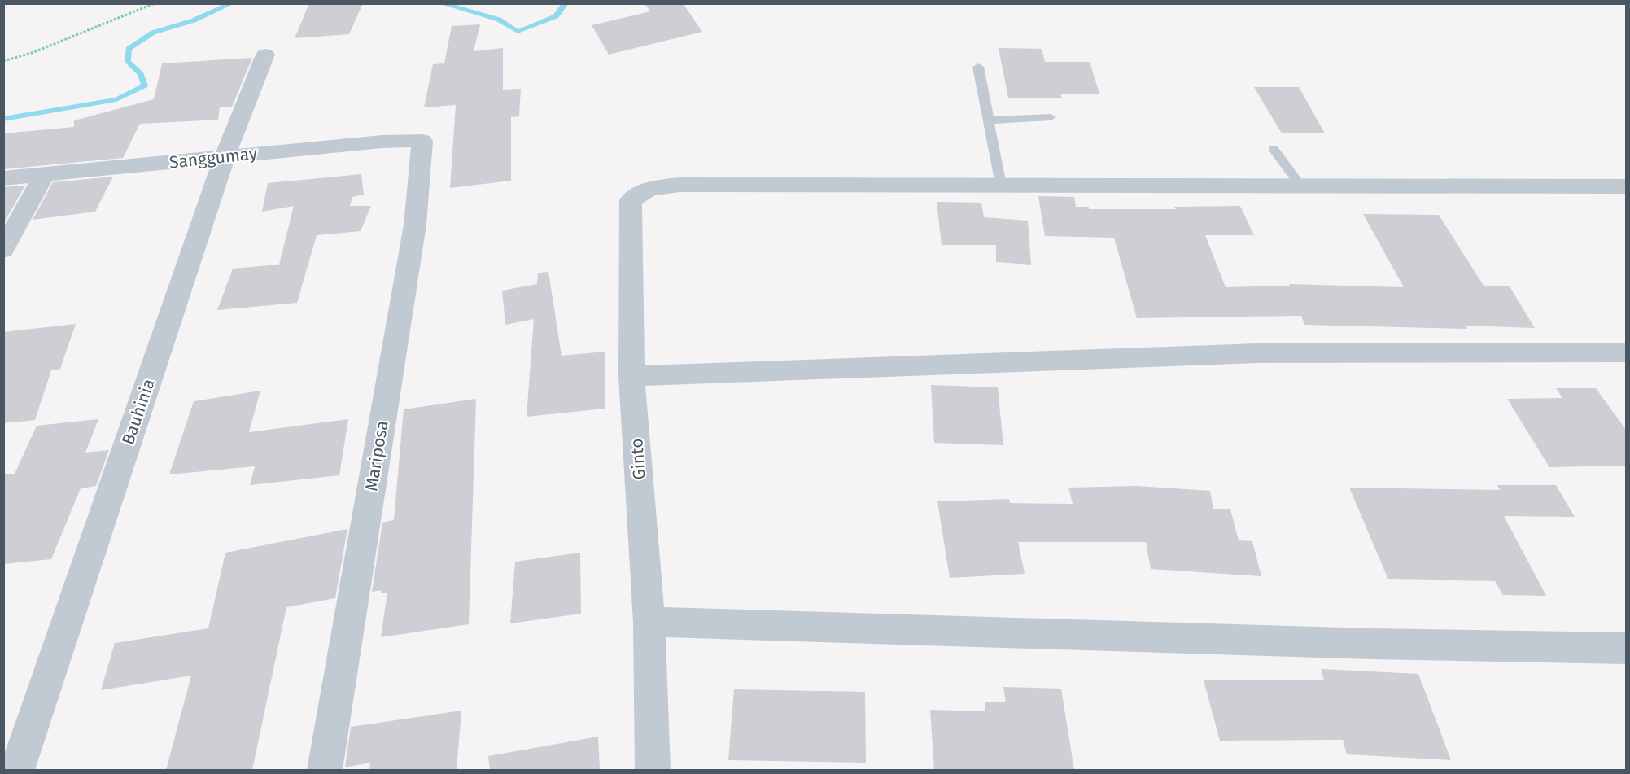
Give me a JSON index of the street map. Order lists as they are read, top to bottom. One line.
{"streets":{"street":["Sanggumay","Bauhinia","Mariposa","Ginto"]},"crossings":[["Sanggumay","Bauhinia"],["Sanggumay","Mariposa"]]}
